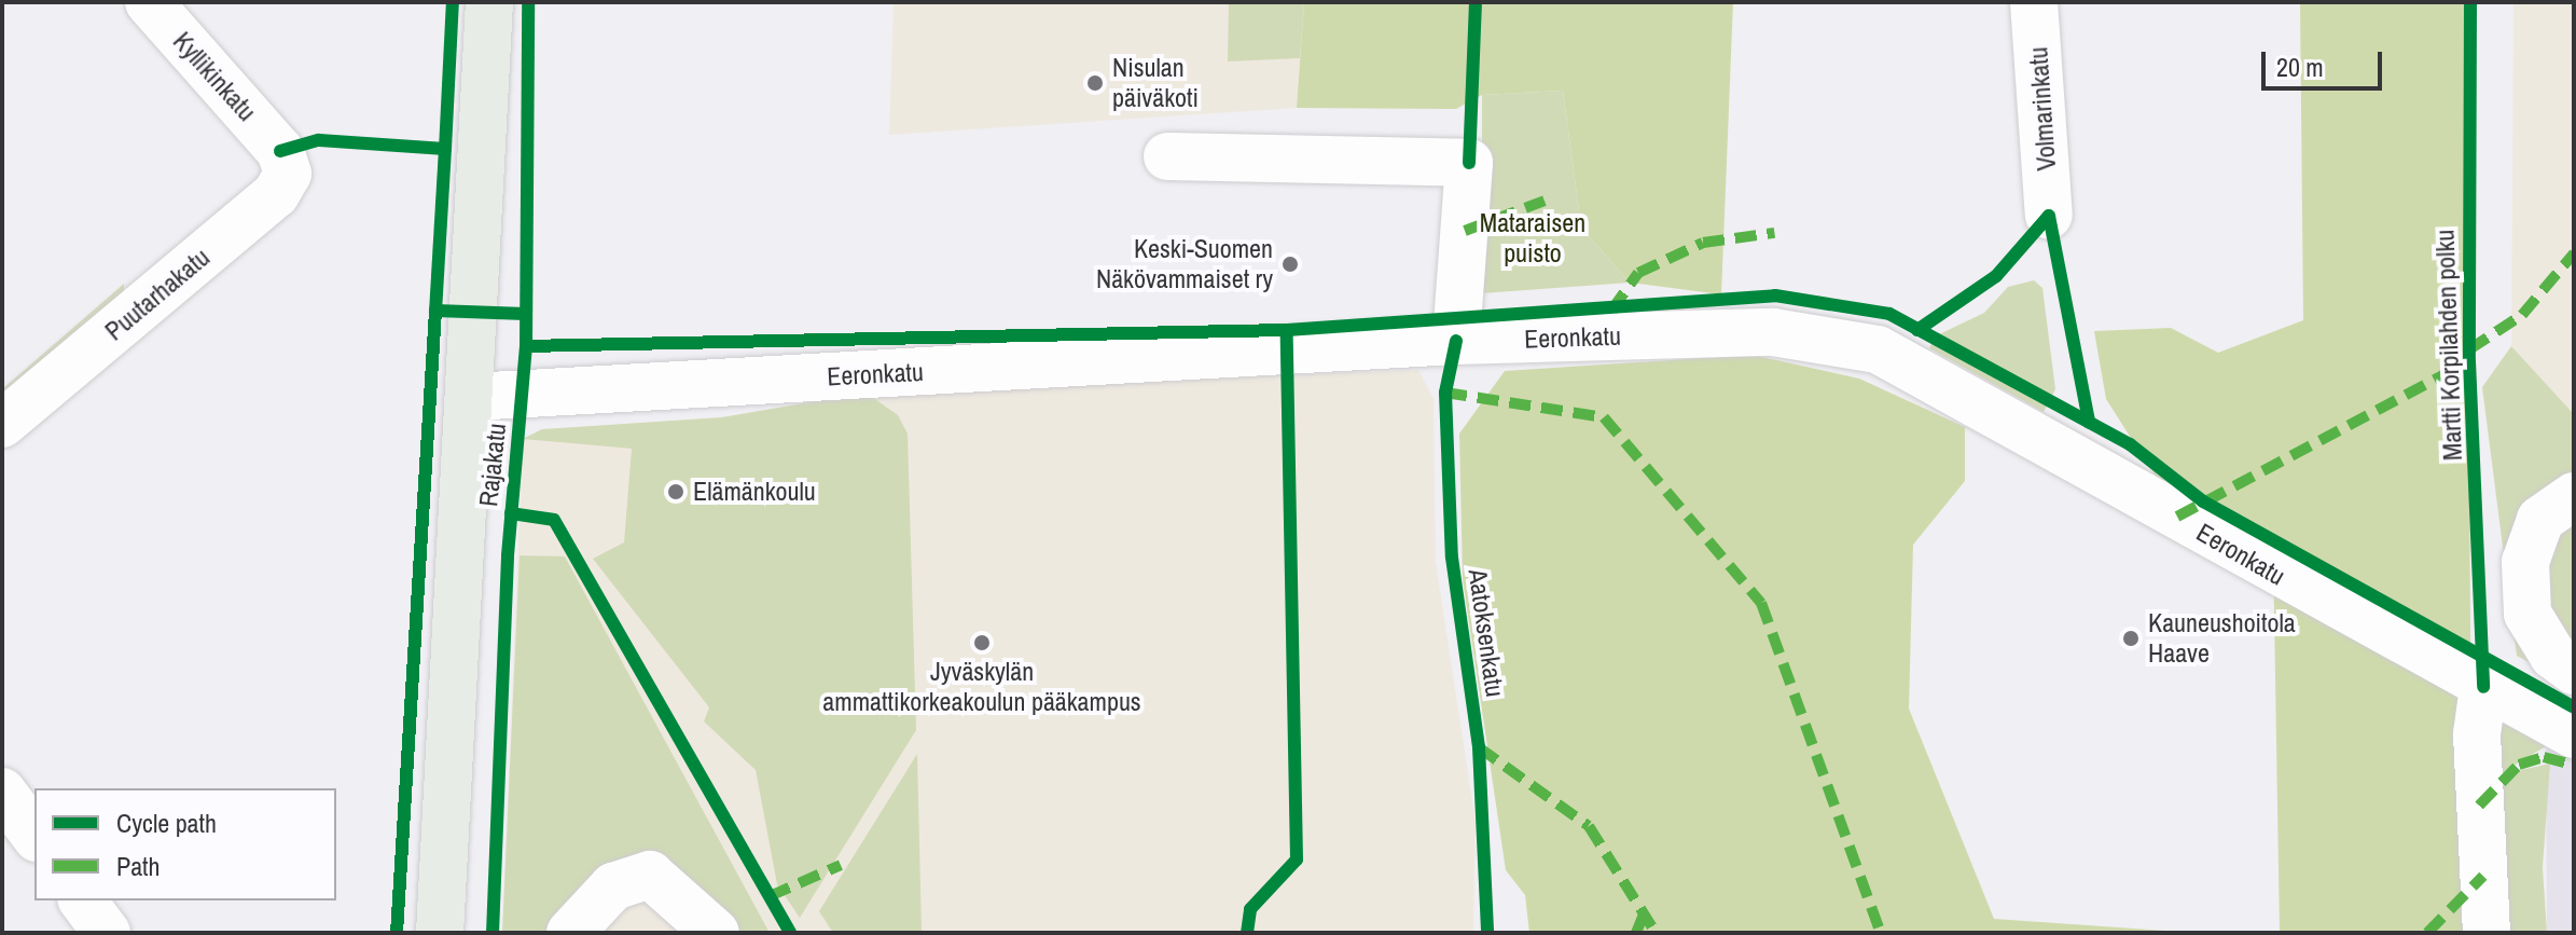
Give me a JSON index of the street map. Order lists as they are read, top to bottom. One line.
{"streets":{"main road":["Rajakatu"],"street":["Kyllikinkatu","Volmarinkatu","Puutarhakatu","Eeronkatu"],"cycle path":["Martti Korpilahden polku","Aatoksenkatu"]},"crossings":[["Kyllikinkatu","Puutarhakatu"],["Eeronkatu","Rajakatu"]],"parks":["Mataraisen puisto"],"places":["Nisulan päiväkoti","Keski-Suomen Näkövammaiset ry","Elämänkoulu","Kauneushoitola Haave","Jyväskylän ammattikorkeakoulun pääkampus"],"legend":["Cycle path","Path"],"scale_bar":"20 m"}
